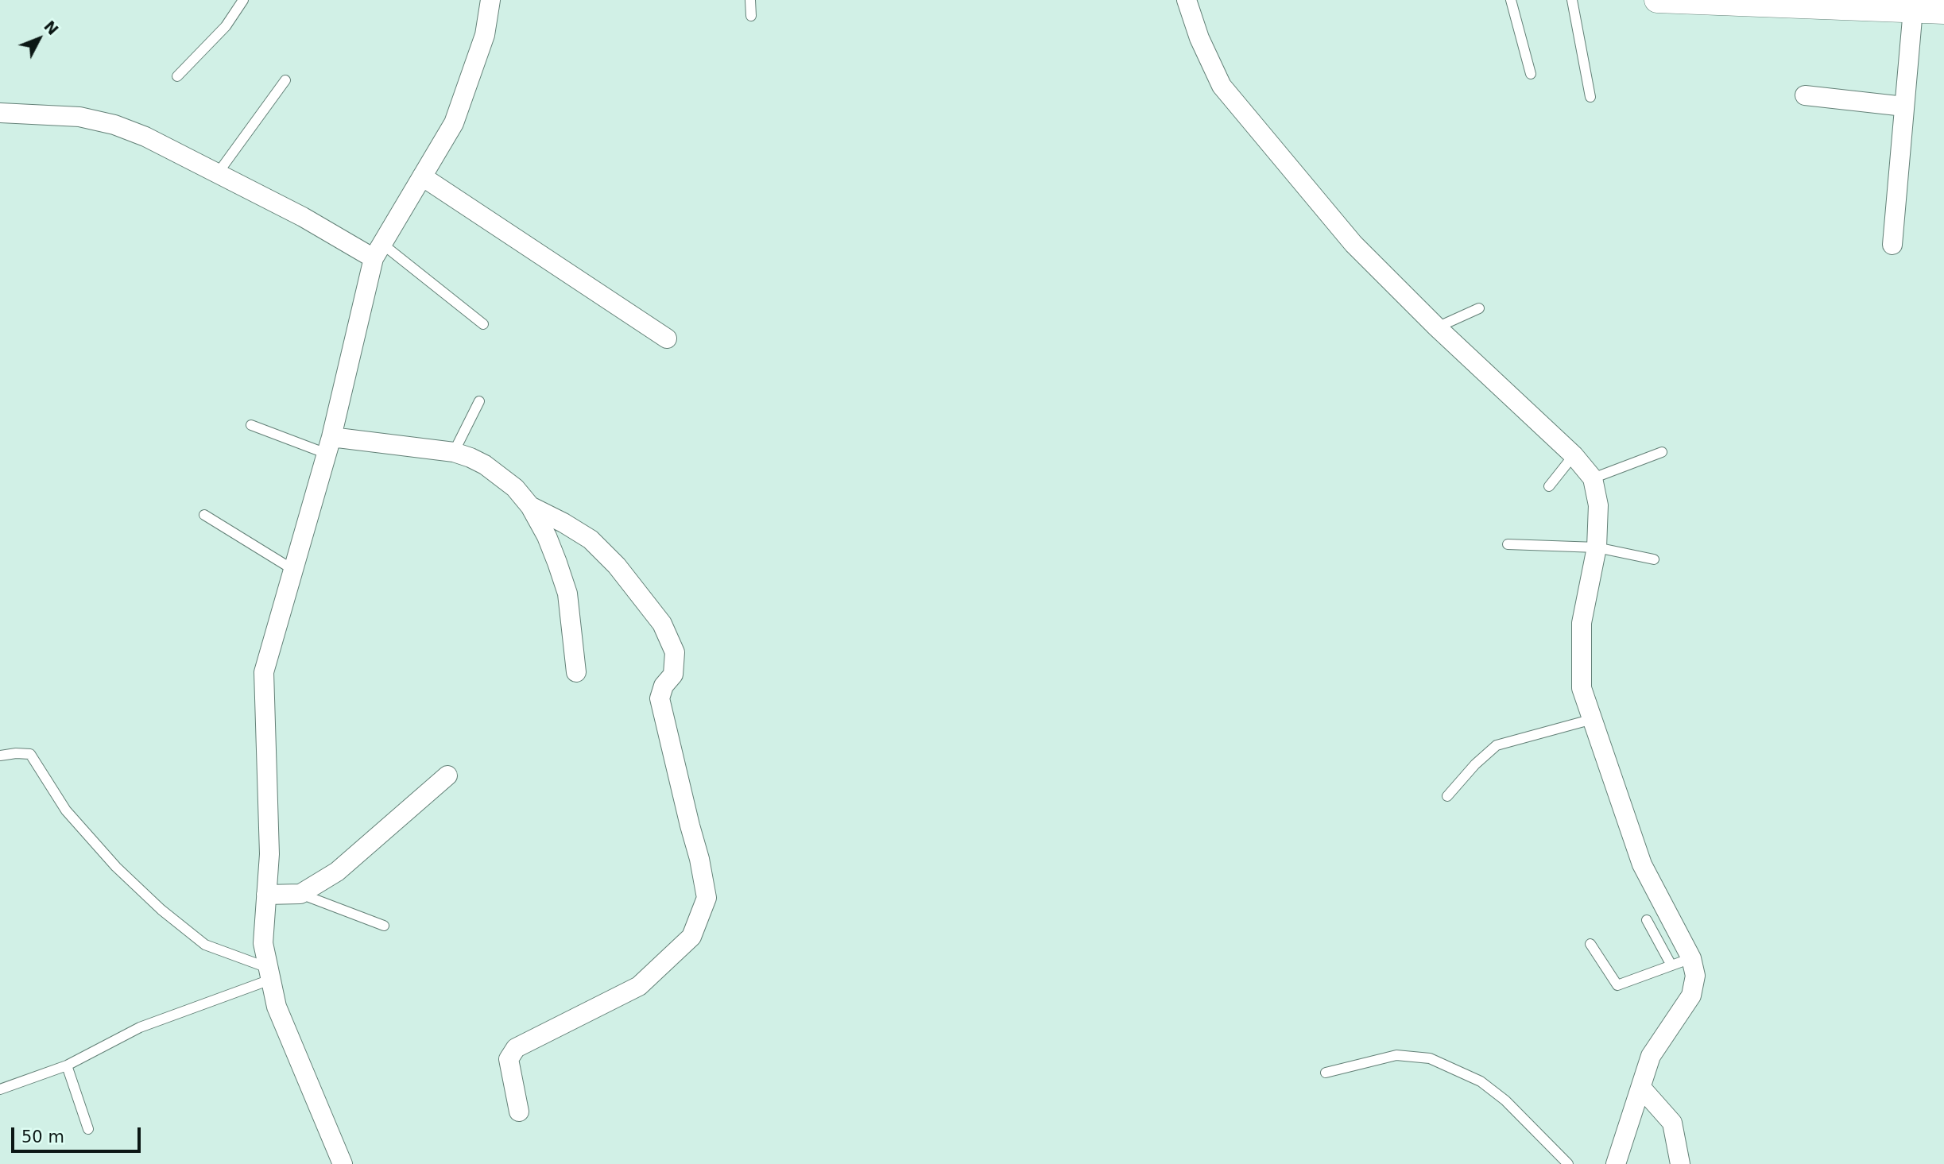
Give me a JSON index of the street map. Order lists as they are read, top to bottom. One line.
{"scale_bar":"50 m","north":"top right"}
